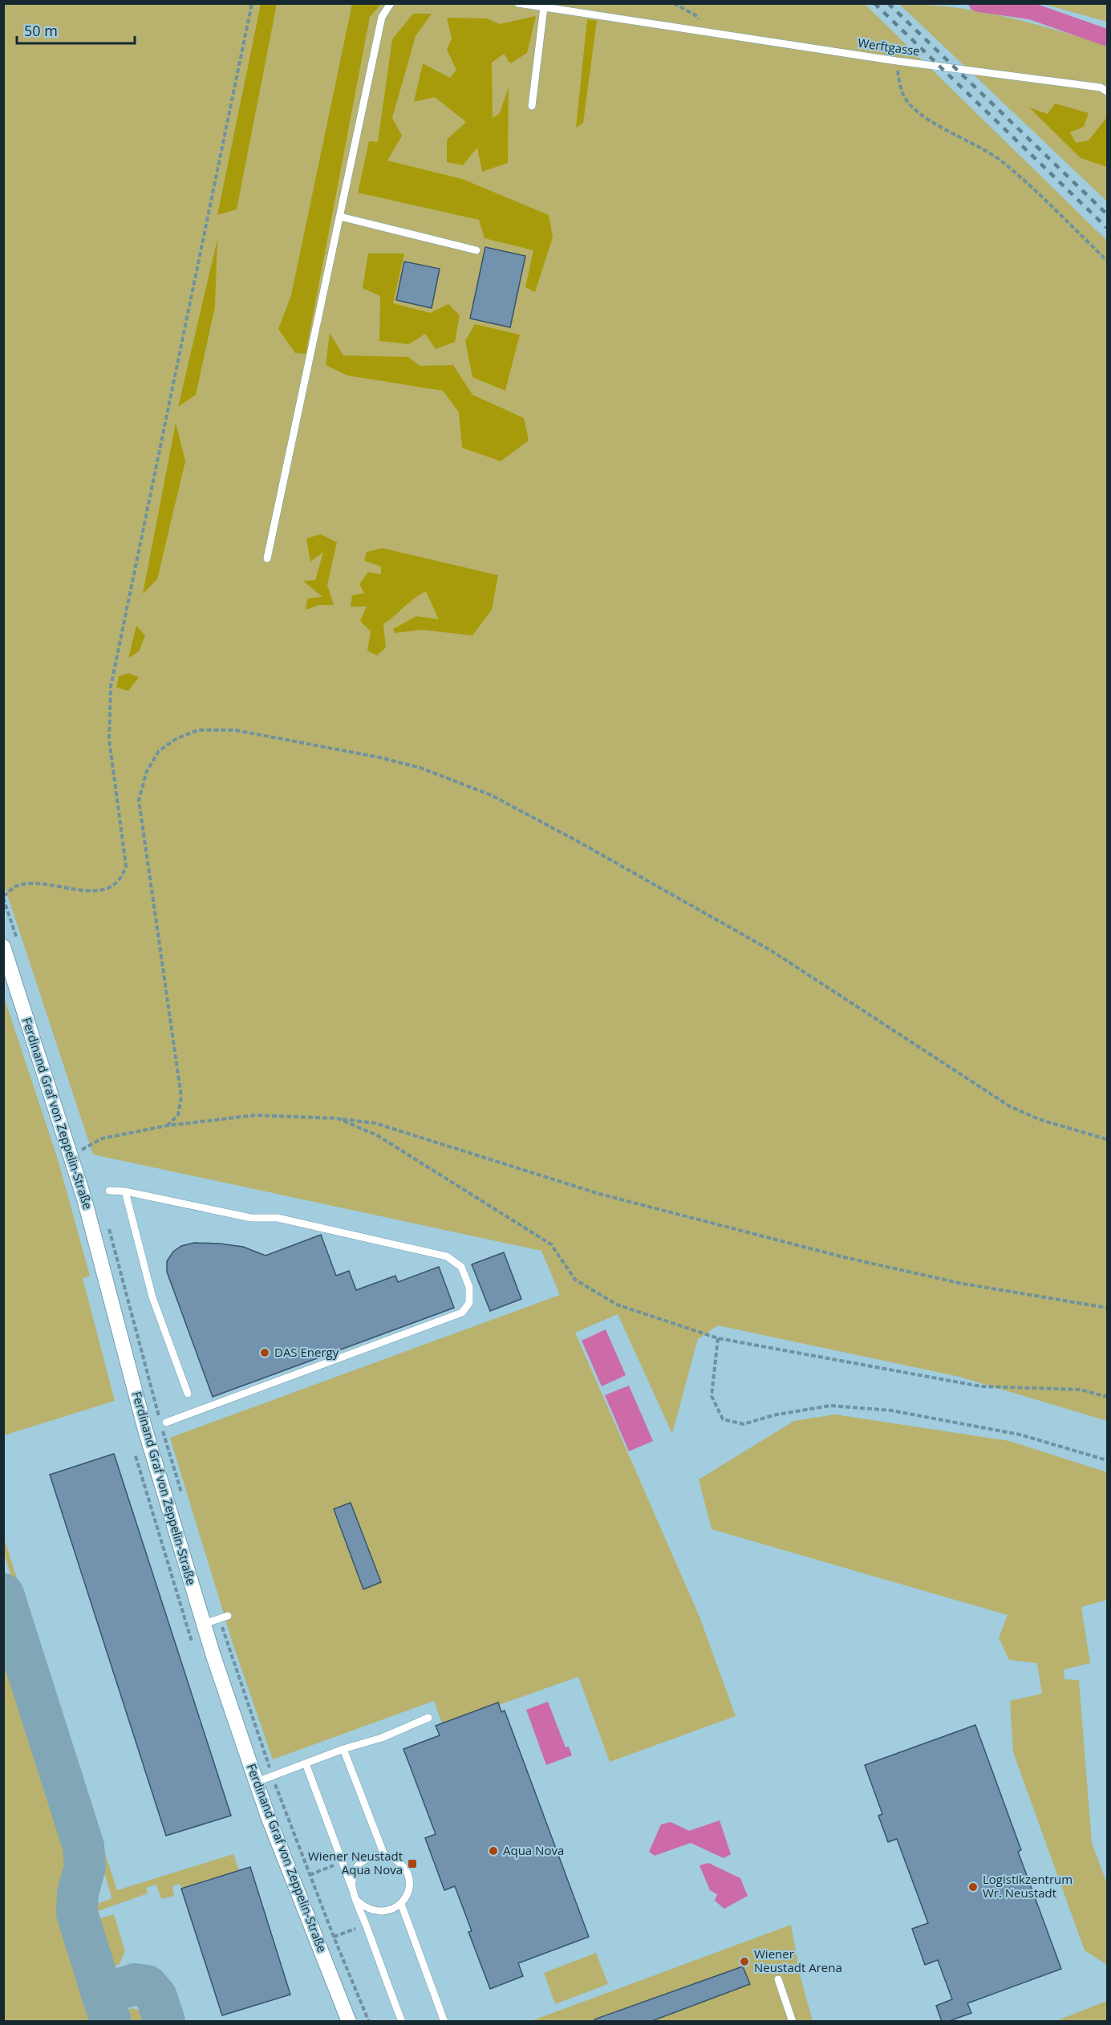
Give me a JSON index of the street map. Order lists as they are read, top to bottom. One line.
{"streets":{"street":["Ferdinand Graf von Zeppelin-Straße"],"lane":["Werftgasse"]},"places":{"other":["DAS Energy","Aqua Nova","Logistikzentrum Wr. Neustadt","Wiener Neustadt Arena"],"transit":["Wiener Neustadt Aqua Nova"]},"scale_bar":"50 m"}
